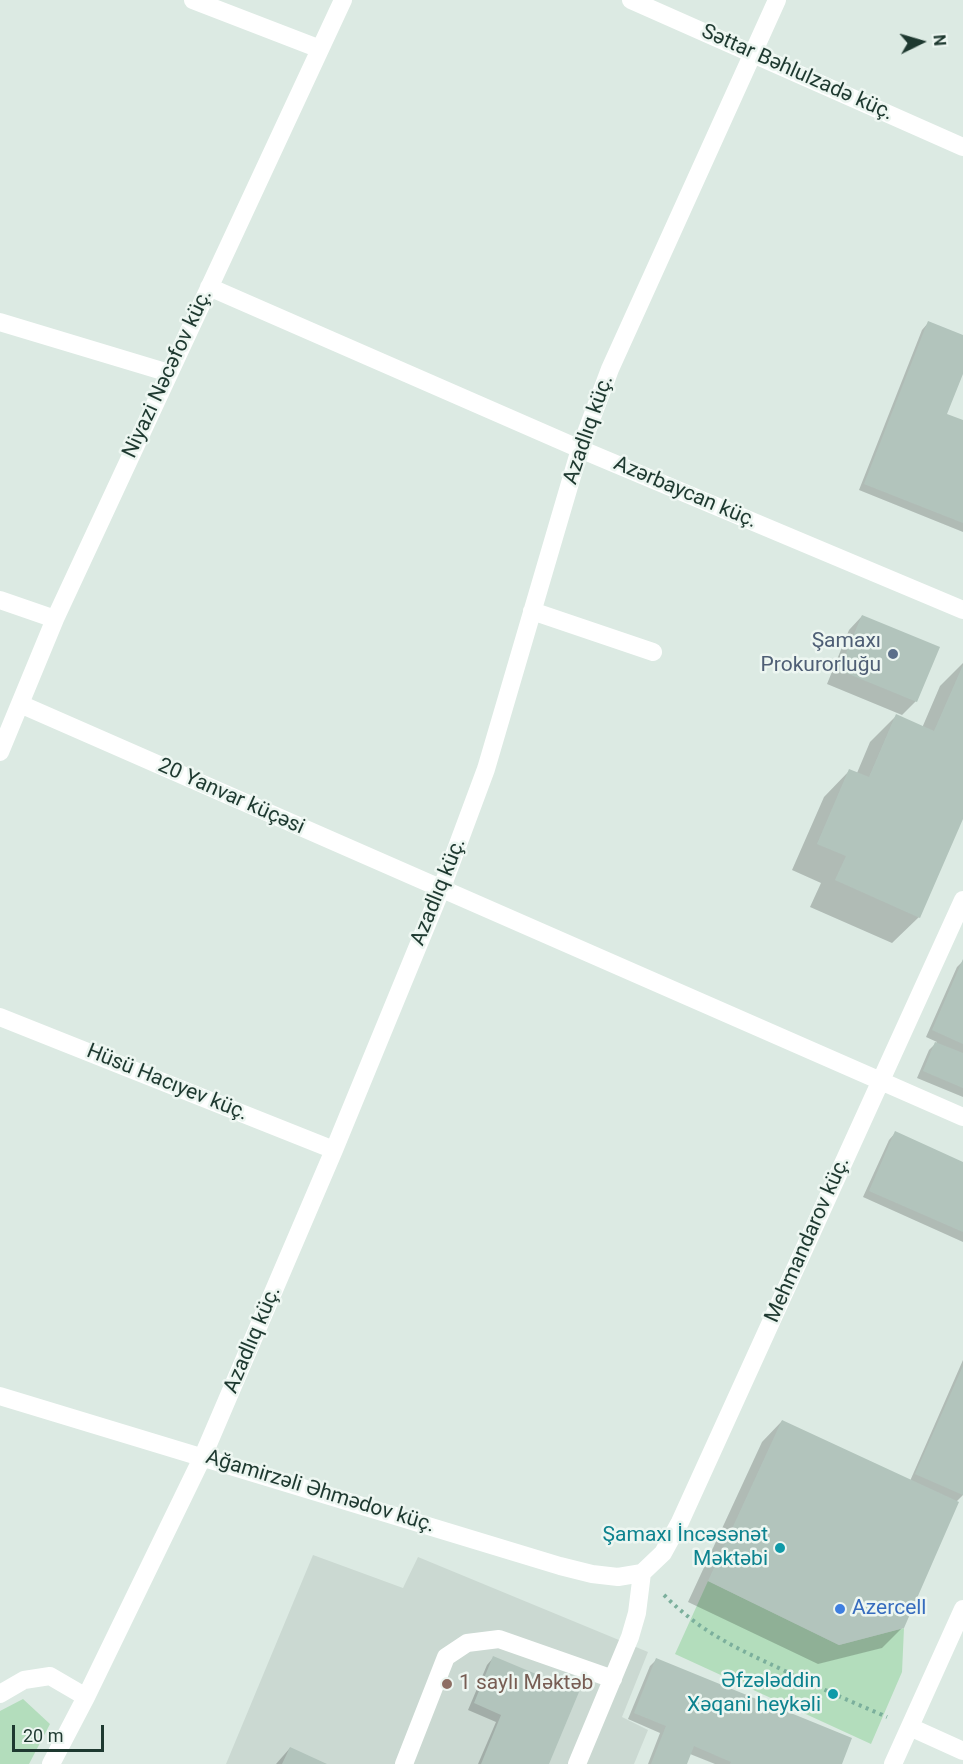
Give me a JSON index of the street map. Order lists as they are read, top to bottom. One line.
{"streets":{"street":["Səttar Bəhlulzadə küç.","Niyazi Nəcəfov küç.","Azadlıq küç.","Azərbaycan küç.","20 Yanvar küçəsi","Hüsü Hacıyev küç.","Mehmandarov küç.","Ağamirzəli Əhmədov küç."]},"crossings":[["Səttar Bəhlulzadə küç.","Azadlıq küç."],["Niyazi Nəcəfov küç.","Azərbaycan küç."],["Niyazi Nəcəfov küç.","20 Yanvar küçəsi"],["Azadlıq küç.","Azərbaycan küç."],["Azadlıq küç.","20 Yanvar küçəsi"],["Azadlıq küç.","Hüsü Hacıyev küç."],["Azadlıq küç.","Ağamirzəli Əhmədov küç."],["20 Yanvar küçəsi","Mehmandarov küç."],["Mehmandarov küç.","Ağamirzəli Əhmədov küç."]],"places":["Şamaxı Prokurorluğu","Şamaxı İncəsənət Məktəbi","Azercell","1 saylı Məktəb","Əfzələddin Xəqani heykəli"],"scale_bar":"20 m","north":"right"}
